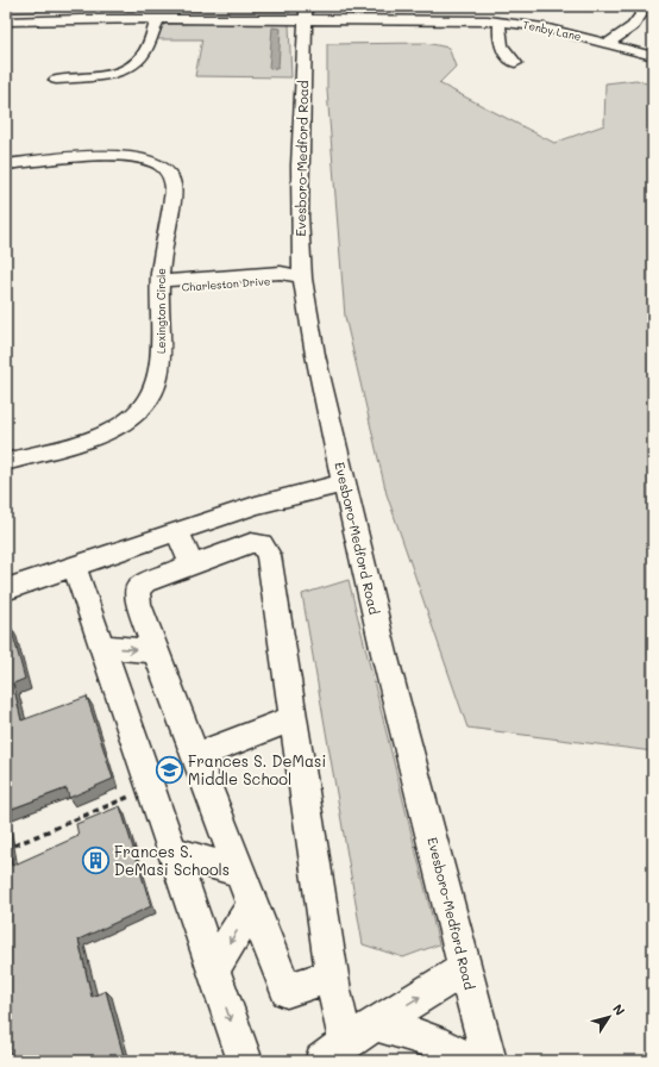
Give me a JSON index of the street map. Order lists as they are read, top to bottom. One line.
{"streets":{"street":["Tenby Lane","Evesboro-Medford Road","Charleston Drive","Lexington Circle"]},"crossings":[["Tenby Lane","Evesboro-Medford Road"],["Evesboro-Medford Road","Charleston Drive"],["Charleston Drive","Lexington Circle"]],"places":{"school or university":["Frances S. DeMasi Middle School"],"building":["Frances S. DeMasi Schools"]},"north":"top right"}
